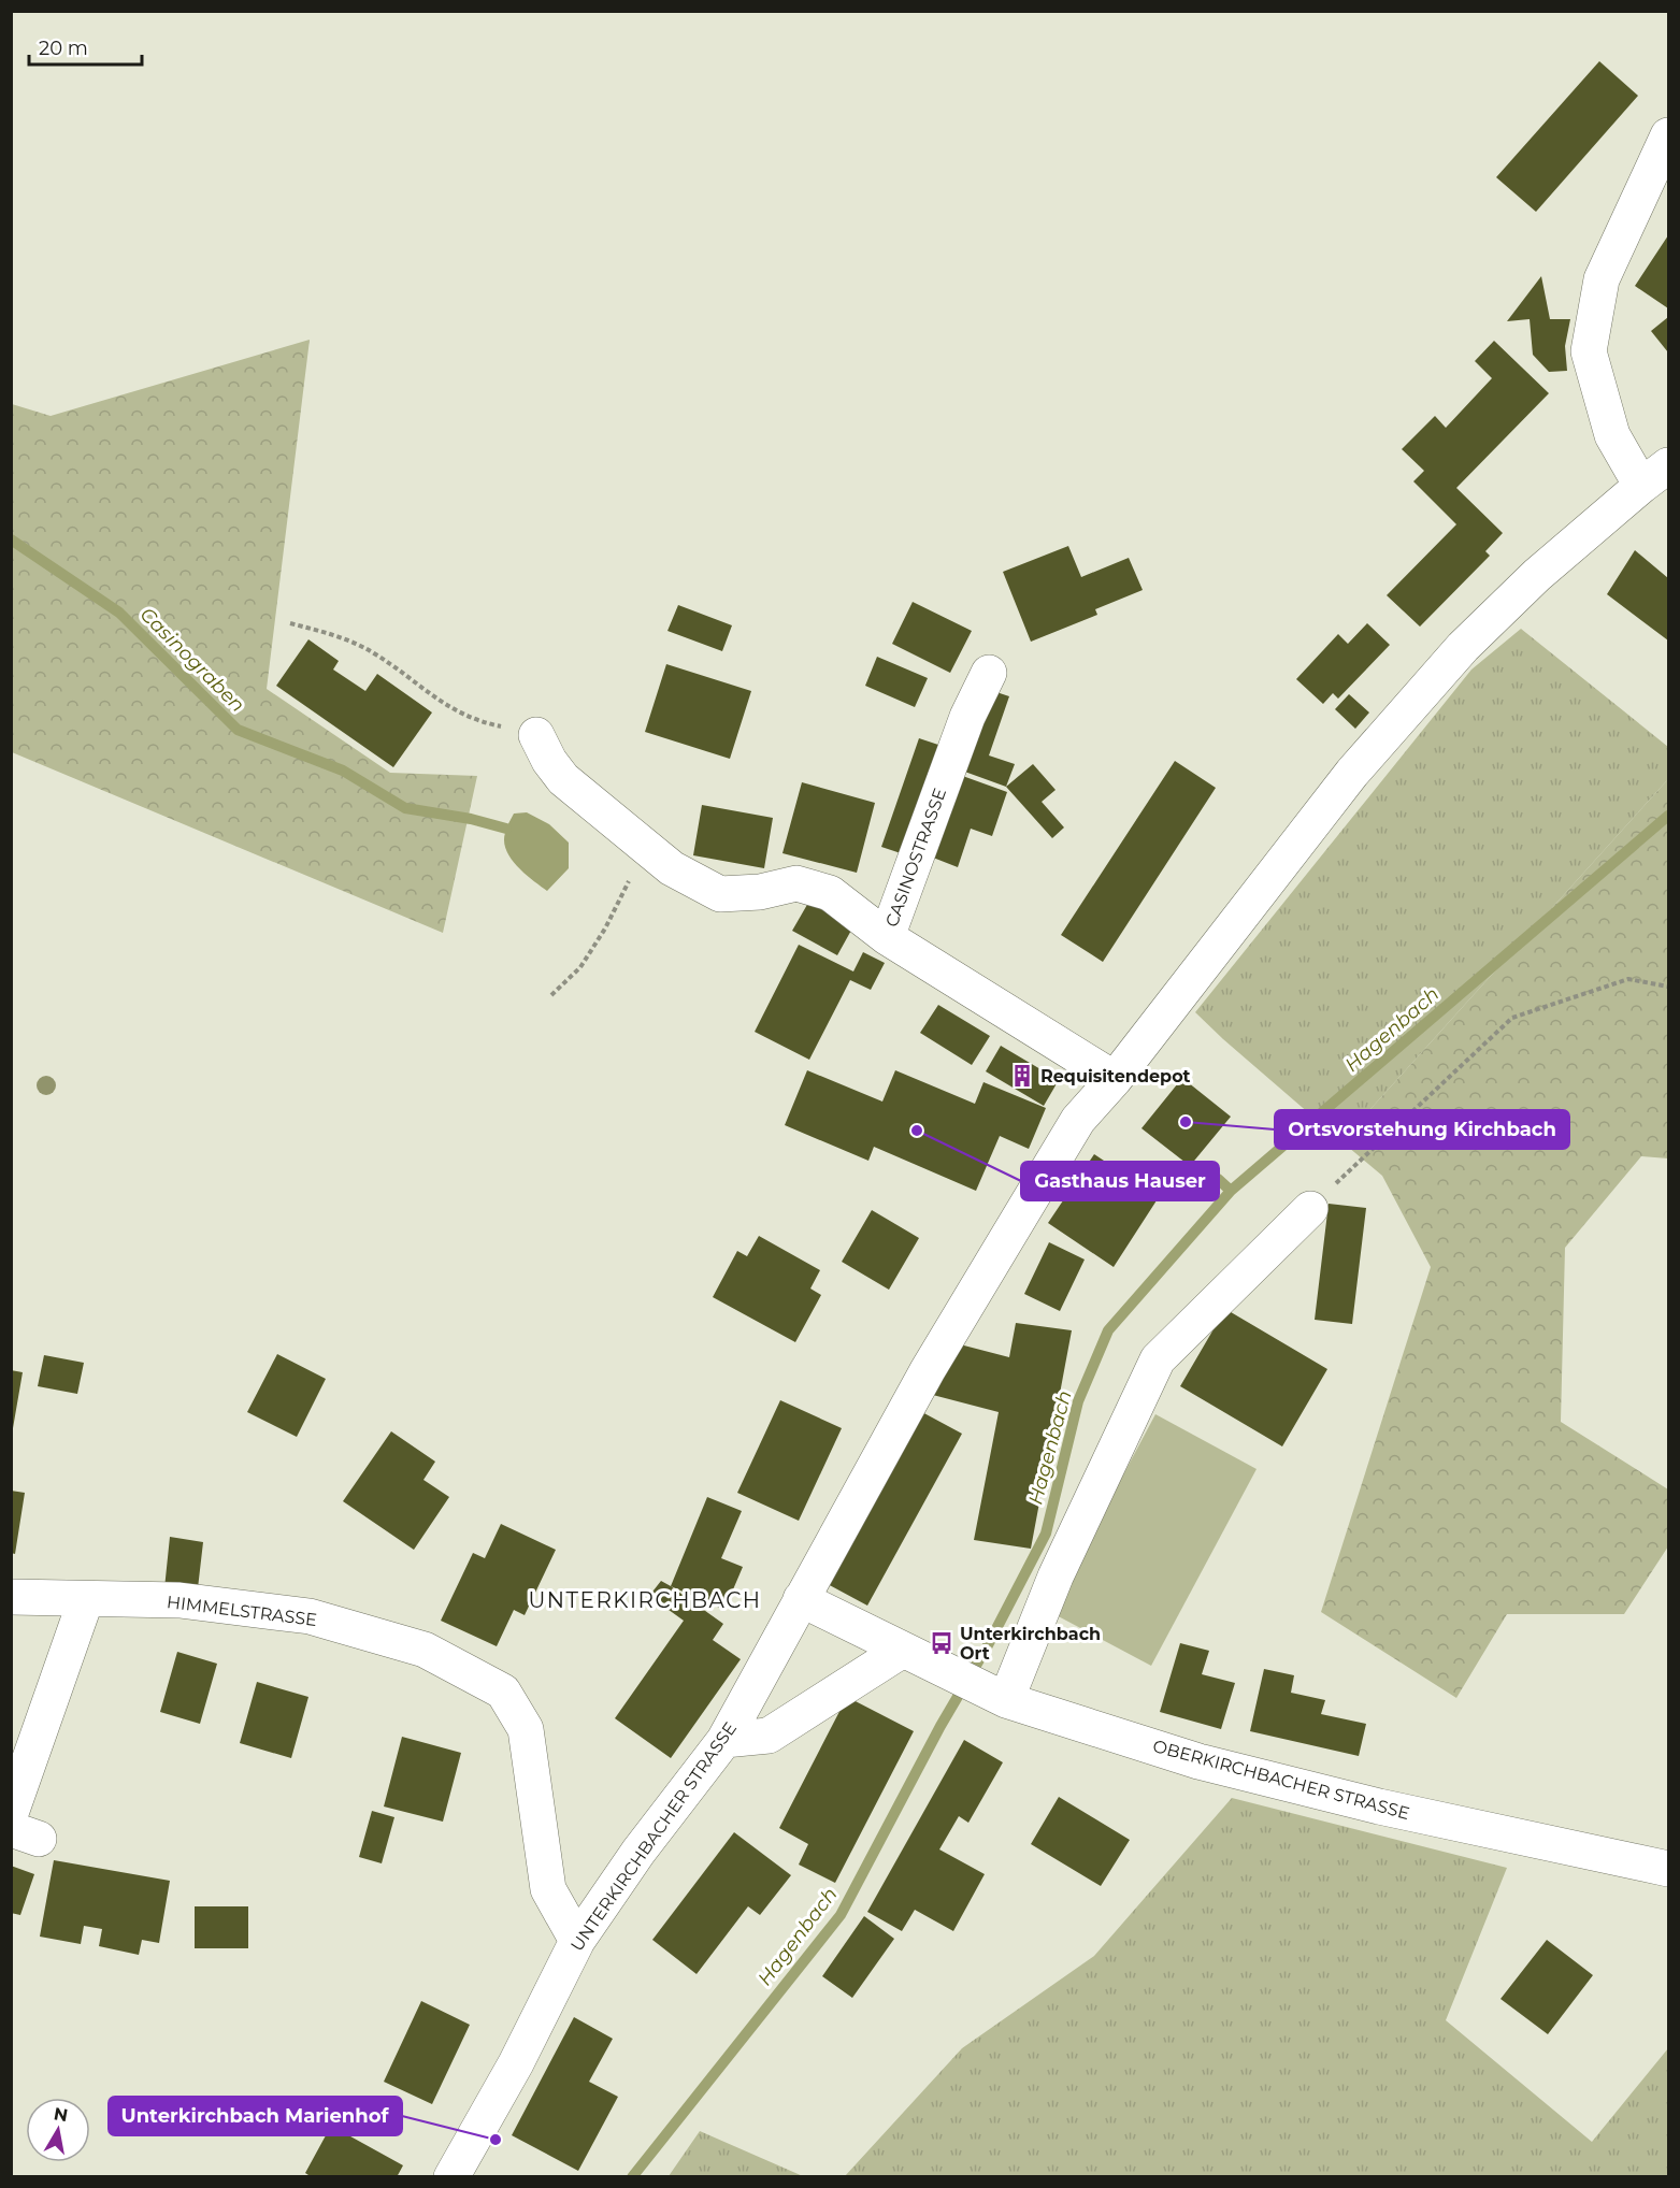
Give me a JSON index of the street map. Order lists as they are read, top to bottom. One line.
{"streets":{"street":["CASINOSTRASSE","HIMMELSTRASSE","OBERKIRCHBACHER STRASSE","UNTERKIRCHBACHER STRASSE"]},"crossings":[["CASINOSTRASSE","UNTERKIRCHBACHER STRASSE"],["HIMMELSTRASSE","UNTERKIRCHBACHER STRASSE"],["OBERKIRCHBACHER STRASSE","UNTERKIRCHBACHER STRASSE"]],"districts":["UNTERKIRCHBACH"],"water":["Casinograben","Hagenbach"],"places":{"building":["Requisitendepot"],"other":["Ortsvorstehung Kirchbach","Gasthaus Hauser","Unterkirchbach Marienhof"],"bus stop":["Unterkirchbach Ort"]},"scale_bar":"20 m","north":"top"}
